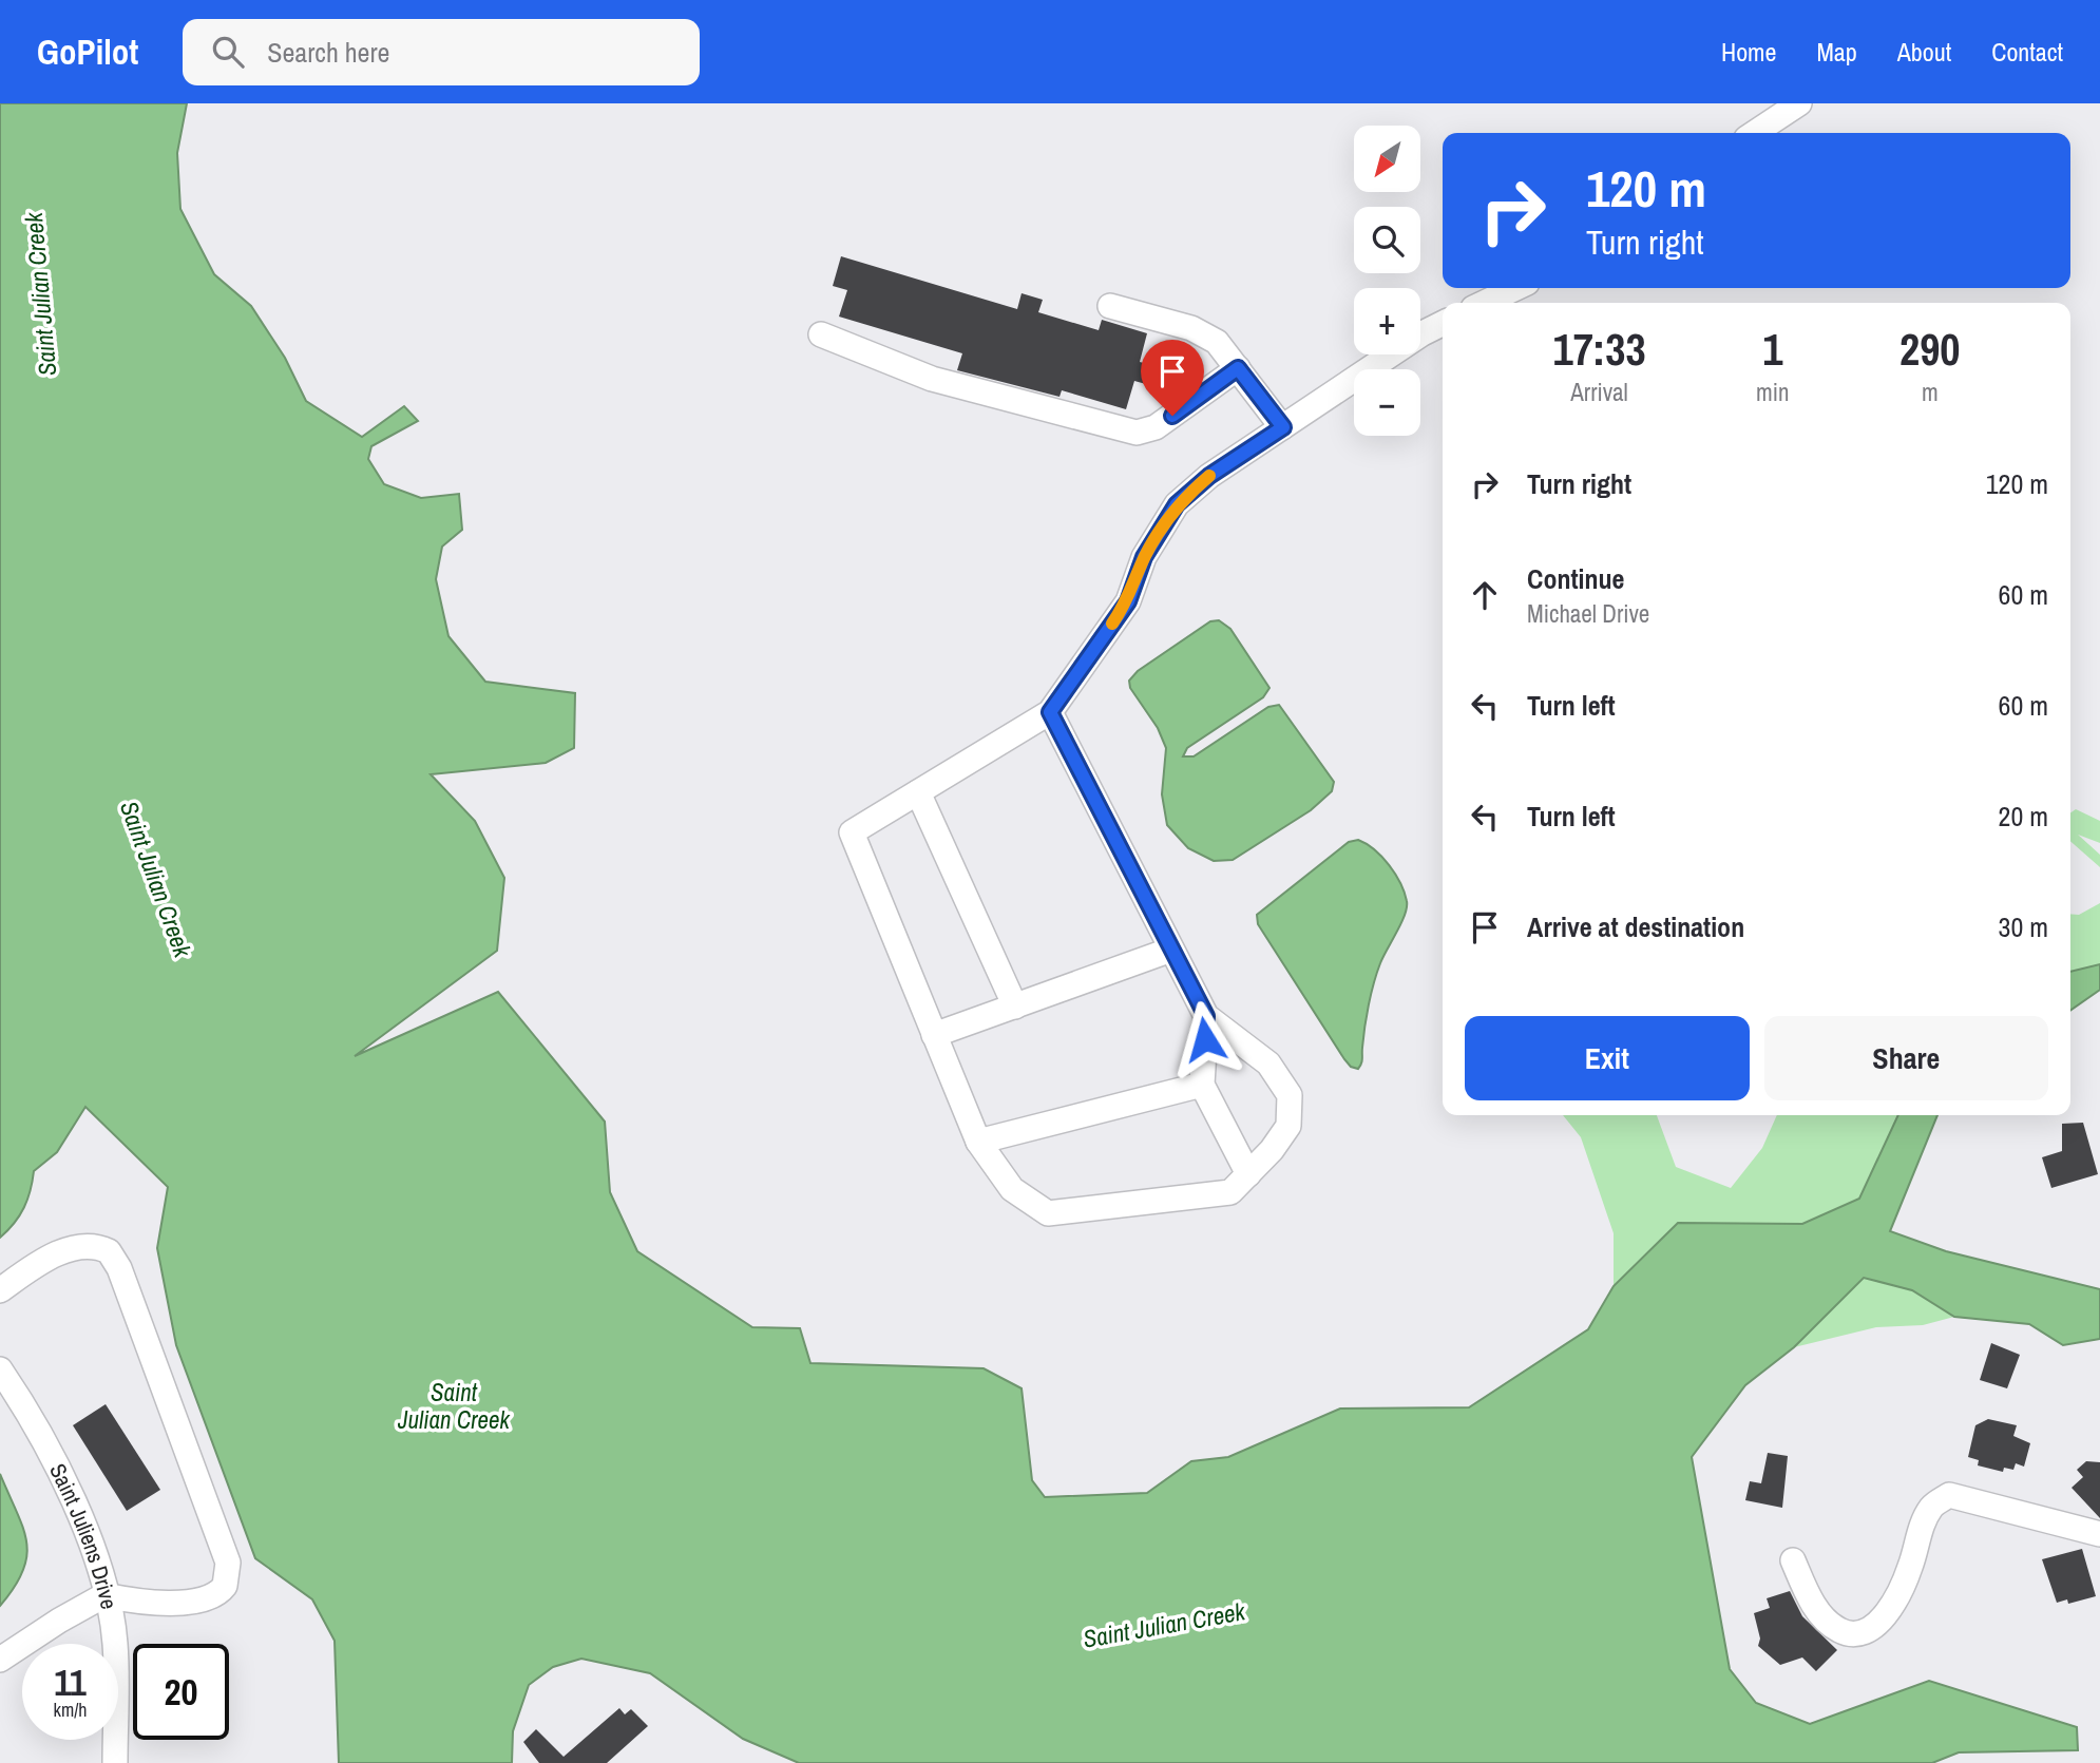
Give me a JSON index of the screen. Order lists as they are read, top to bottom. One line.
{"streets":{"street":["Saint Juliens Drive"]},"water":["Saint Julian Creek"],"north":"bottom left","page":{"header":"GoPilot","search":"Search here","nav":["Home","Map","About","Contact"],"map_buttons":["+","−"],"turn":["120 m","Turn right"],"eta":["17:33","Arrival","1","min","290","m"],"list":[{"name":"Turn right","value":"120 m"},{"name":"Continue","note":"Michael Drive","value":"60 m"},{"name":"Turn left","value":"60 m"},{"name":"Turn left","value":"20 m"},{"name":"Arrive at destination","value":"30 m"}],"buttons":["Exit","Share"],"speed":"11 km/h","limit":"20"}}
